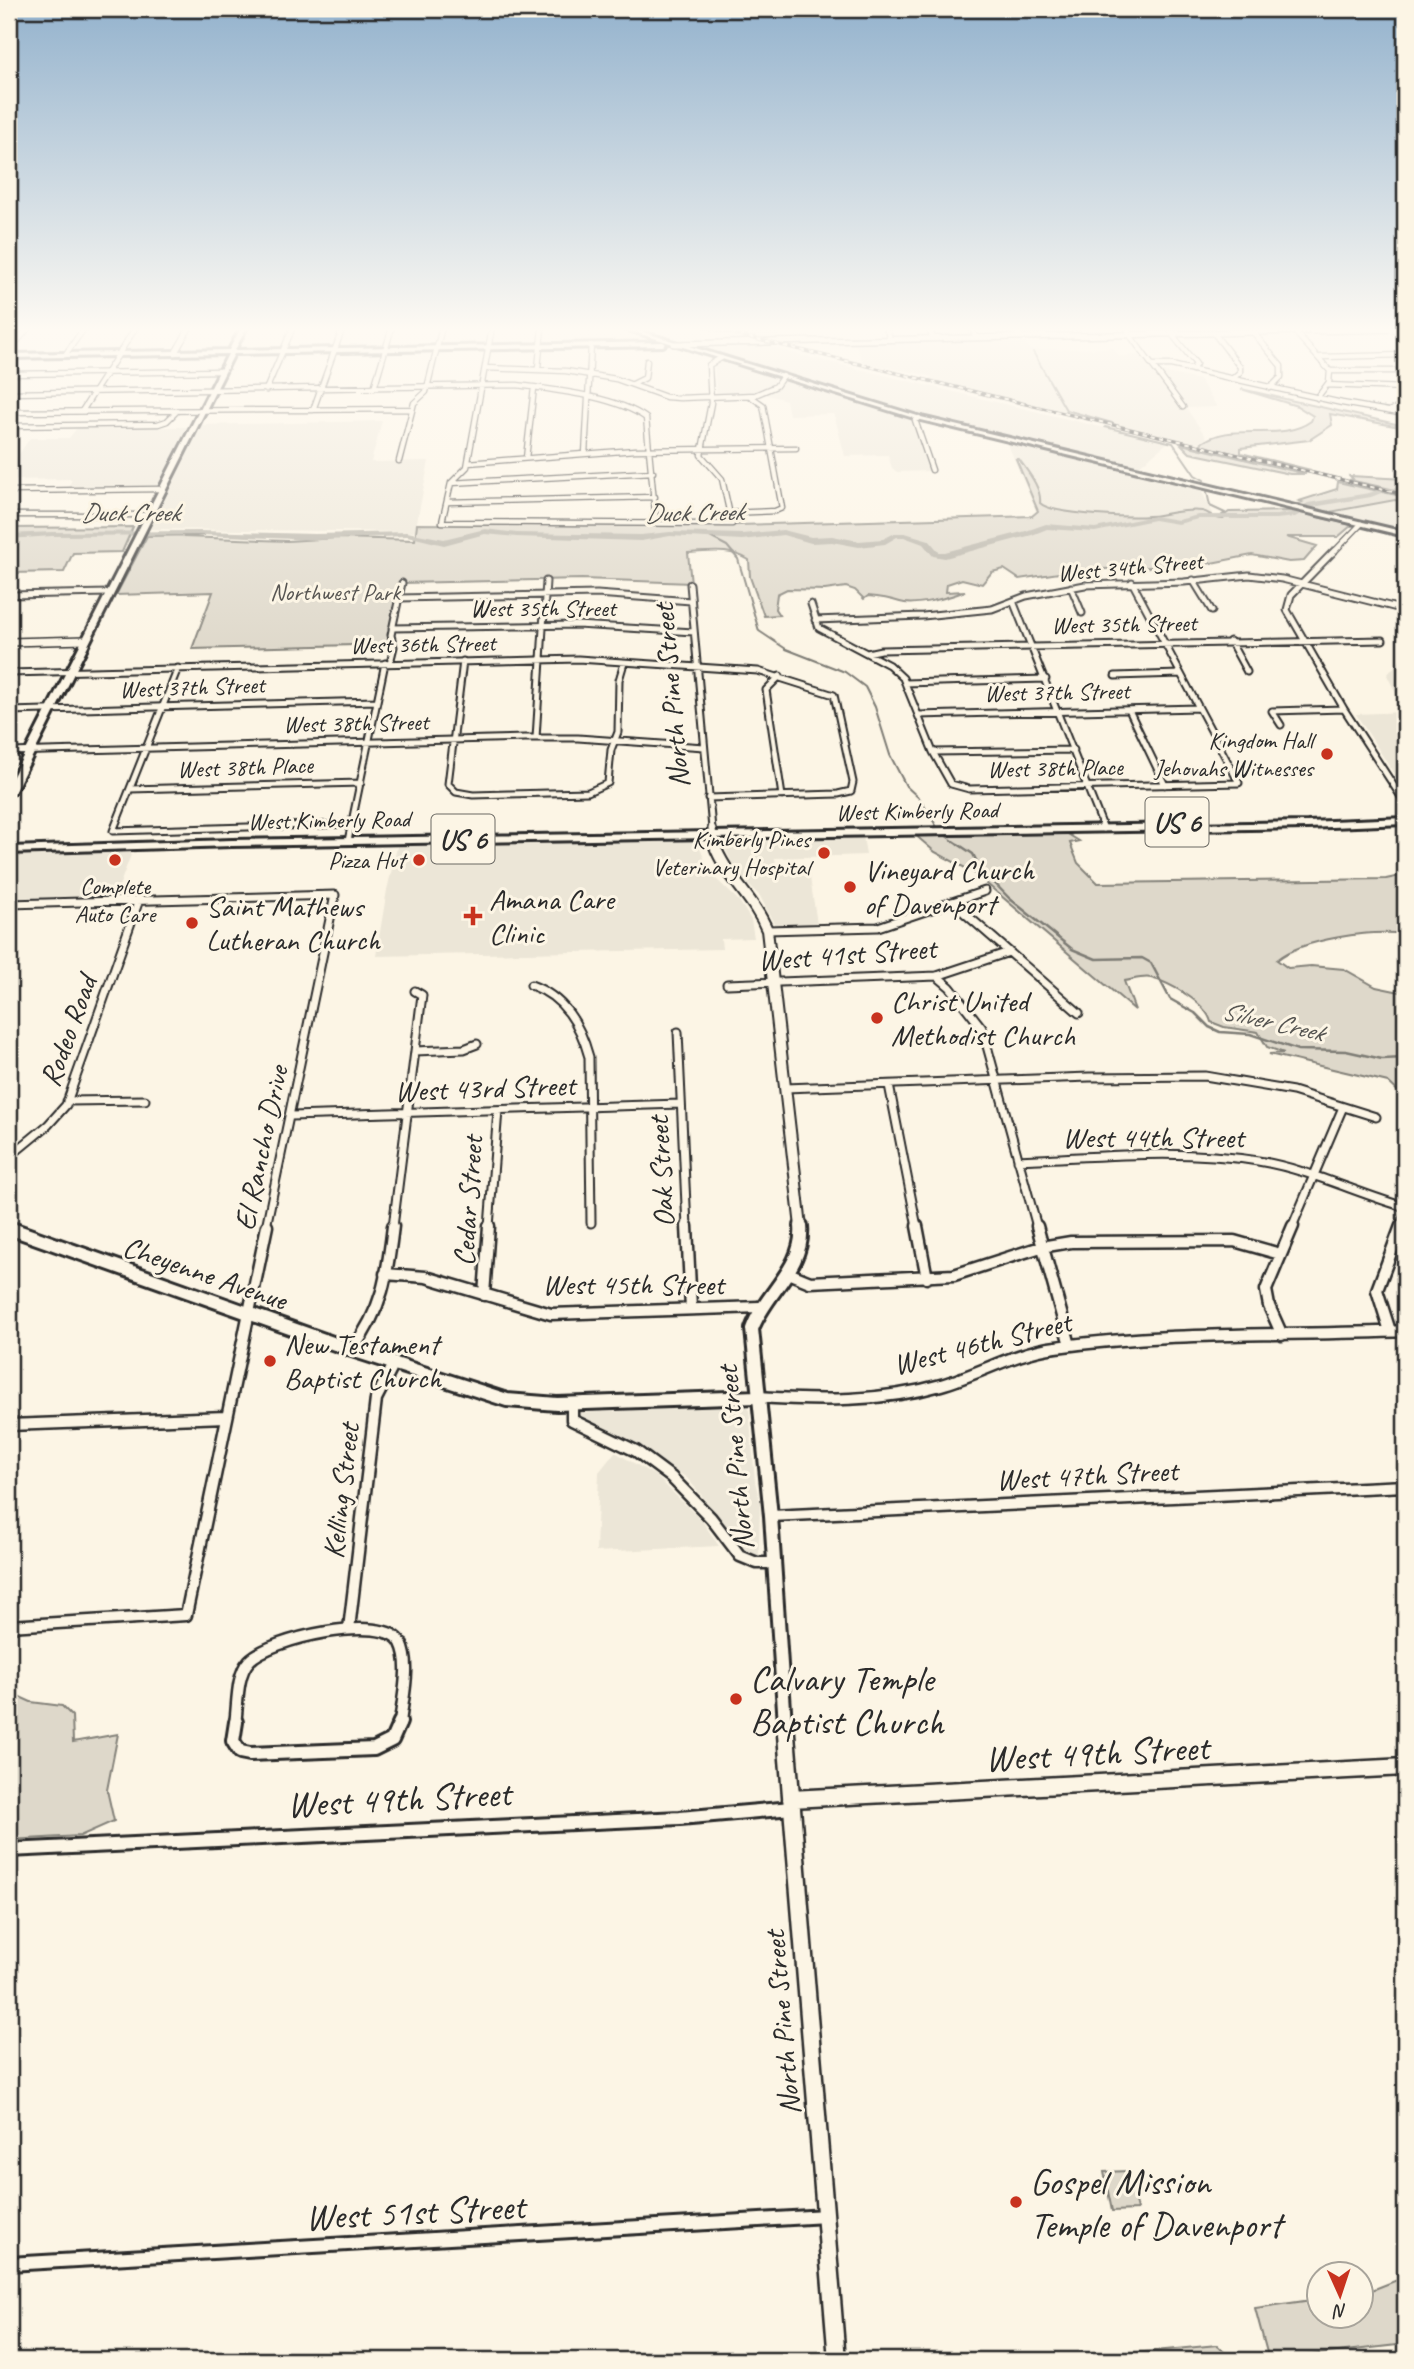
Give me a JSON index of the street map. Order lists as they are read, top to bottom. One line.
{"streets":{"main road":["West Kimberly Road","US 6"],"street":["West 34th Street","West 35th Street","West 36th Street","West 37th Street","North Pine Street","West 38th Street","West 38th Place","West 41st Street","Rodeo Road","West 43rd Street","West 44th Street","El Rancho Drive","Oak Street","Cedar Street","Cheyenne Avenue","West 45th Street","West 46th Street","West 47th Street","Kelling Street","West 49th Street","West 51st Street"]},"crossings":[["West 35th Street","North Pine Street"],["West 36th Street","North Pine Street"],["West 37th Street","West 38th Place"],["North Pine Street","West 38th Street"],["North Pine Street","West Kimberly Road"],["North Pine Street","West 41st Street"],["North Pine Street","West 45th Street"],["North Pine Street","West 46th Street"],["North Pine Street","West 47th Street"],["North Pine Street","West 49th Street"],["North Pine Street","West 51st Street"],["West 38th Place","West Kimberly Road"],["Rodeo Road","El Rancho Drive"],["West 43rd Street","El Rancho Drive"],["West 43rd Street","Oak Street"],["West 43rd Street","Cedar Street"],["El Rancho Drive","Cheyenne Avenue"],["Oak Street","West 45th Street"],["Cedar Street","West 45th Street"],["Cheyenne Avenue","West 46th Street"],["Cheyenne Avenue","Kelling Street"]],"water":["Duck Creek","Silver Creek"],"parks":["Northwest Park"],"places":{"other":["Kingdom Hall Jehovahs Witnesses","Kimberly Pines Veterinary Hospital","Complete Auto Care","Pizza Hut","Vineyard Church of Davenport","Saint Mathews Lutheran Church","Christ United Methodist Church","New Testament Baptist Church","Calvary Temple Baptist Church","Gospel Mission Temple of Davenport"],"health":["Amana Care Clinic"]},"north":"bottom"}
